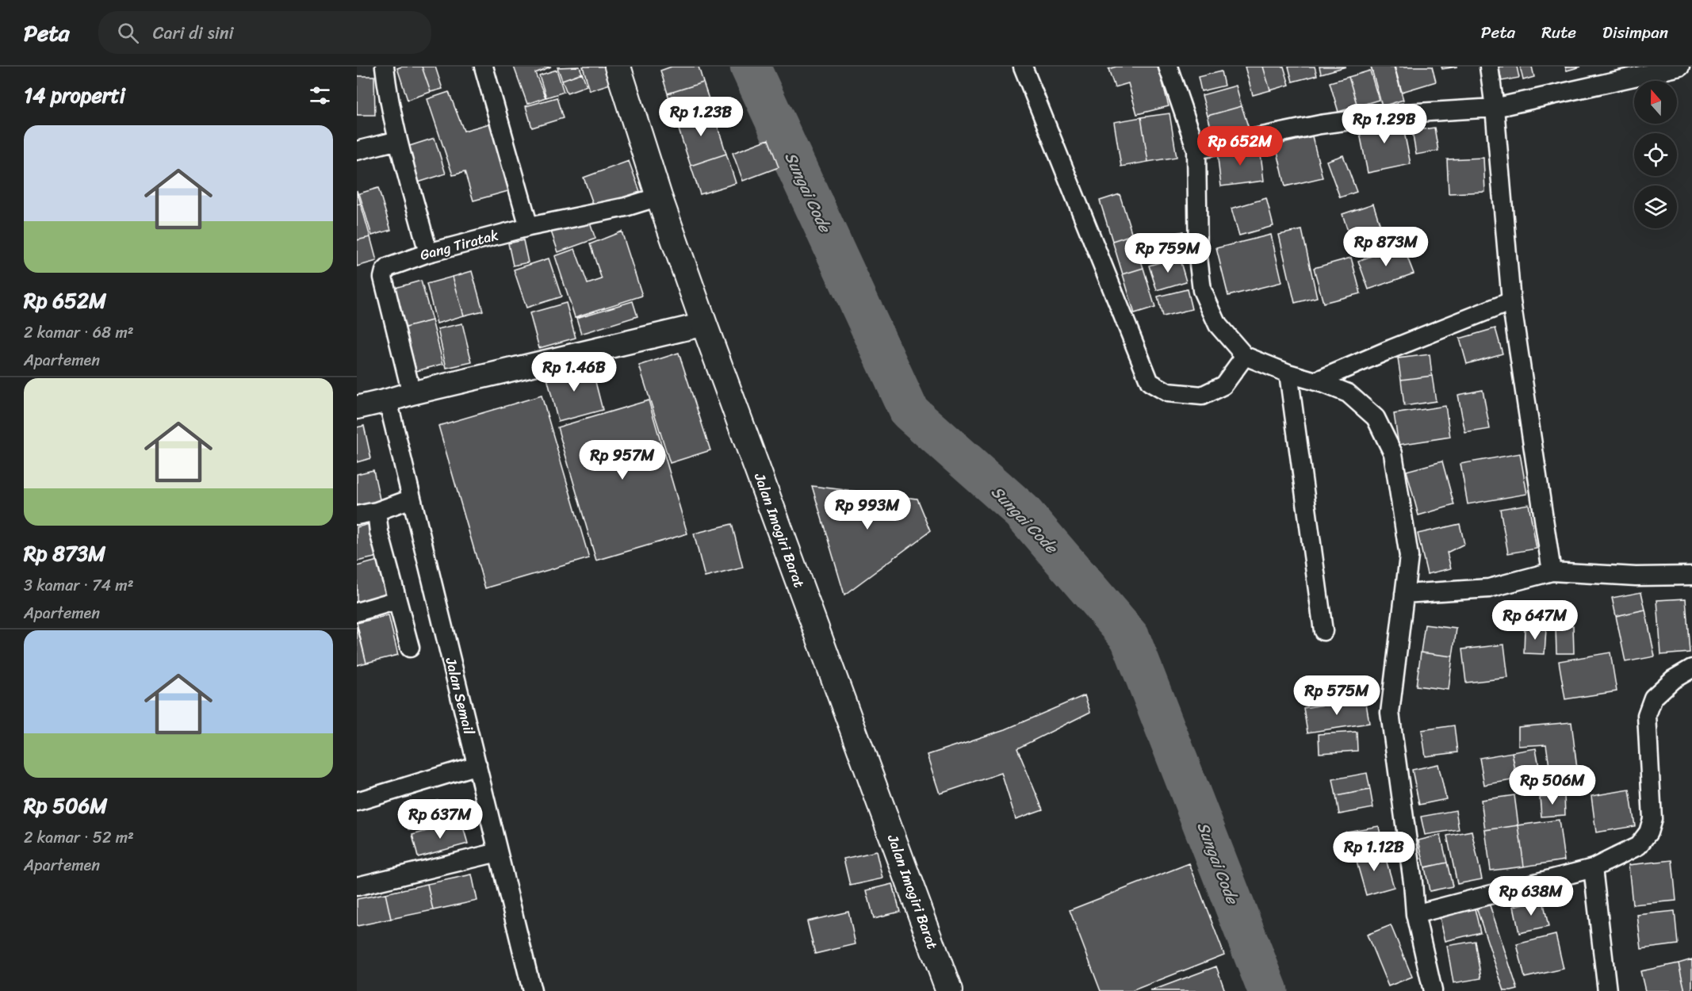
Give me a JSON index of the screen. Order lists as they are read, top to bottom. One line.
{"streets":{"main road":["Jalan Imogiri Barat"],"street":["Gang Tiratak","Jalan Semail"]},"crossings":[["Gang Tiratak","Jalan Imogiri Barat"]],"water":["Sungai Code"],"north":"top","page":{"header":"Peta","search":"Cari di sini","nav":["Peta","Rute","Disimpan"],"heading":"14 properti","price":["Rp 1.23B","Rp 1.29B","Rp 652M","Rp 873M","Rp 759M","Rp 1.46B","Rp 957M","Rp 993M","Rp 647M","Rp 575M","Rp 506M","Rp 637M","Rp 1.12B","Rp 638M"],"list":[{"name":"Rp 652M","note":"2 kamar · 68 m² · Apartemen"},{"name":"Rp 873M","note":"3 kamar · 74 m² · Apartemen"},{"name":"Rp 506M","note":"2 kamar · 52 m² · Apartemen"}]}}
